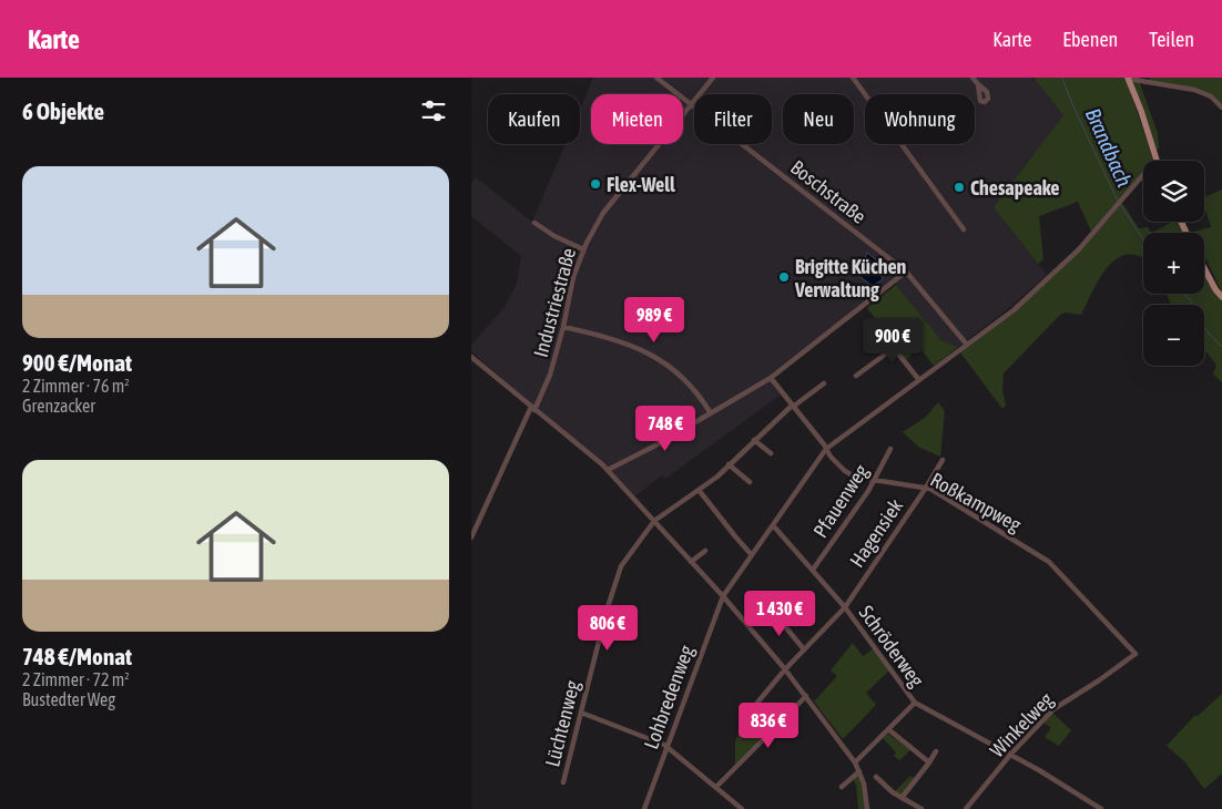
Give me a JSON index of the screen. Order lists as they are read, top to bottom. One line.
{"streets":{"street":["Boschstraße","Industriestraße","Pfauenweg","Roßkampweg","Hagensiek","Schröderweg","Lohbredenweg","Lüchtenweg","Winkelweg"]},"crossings":[["Boschstraße","Industriestraße"],["Boschstraße","Lohbredenweg"],["Pfauenweg","Roßkampweg"],["Pfauenweg","Schröderweg"],["Roßkampweg","Hagensiek"],["Roßkampweg","Lohbredenweg"],["Roßkampweg","Lüchtenweg"],["Roßkampweg","Winkelweg"],["Hagensiek","Schröderweg"],["Schröderweg","Lohbredenweg"],["Schröderweg","Winkelweg"]],"water":["Brandbach"],"places":["Flex-Well","Chesapeake","Brigitte Küchen Verwaltung"],"page":{"header":"Karte","nav":["Karte","Ebenen","Teilen"],"heading":"6 Objekte","chip":["Kaufen","Mieten","Filter","Neu","Wohnung"],"list":[{"name":"900 €/Monat","note":"2 Zimmer · 76 m² · Grenzacker"},{"name":"748 €/Monat","note":"2 Zimmer · 72 m² · Bustedter Weg"}],"map_buttons":["+","−"],"price":["989 €","900 €","748 €","1 430 €","806 €","836 €"]}}
